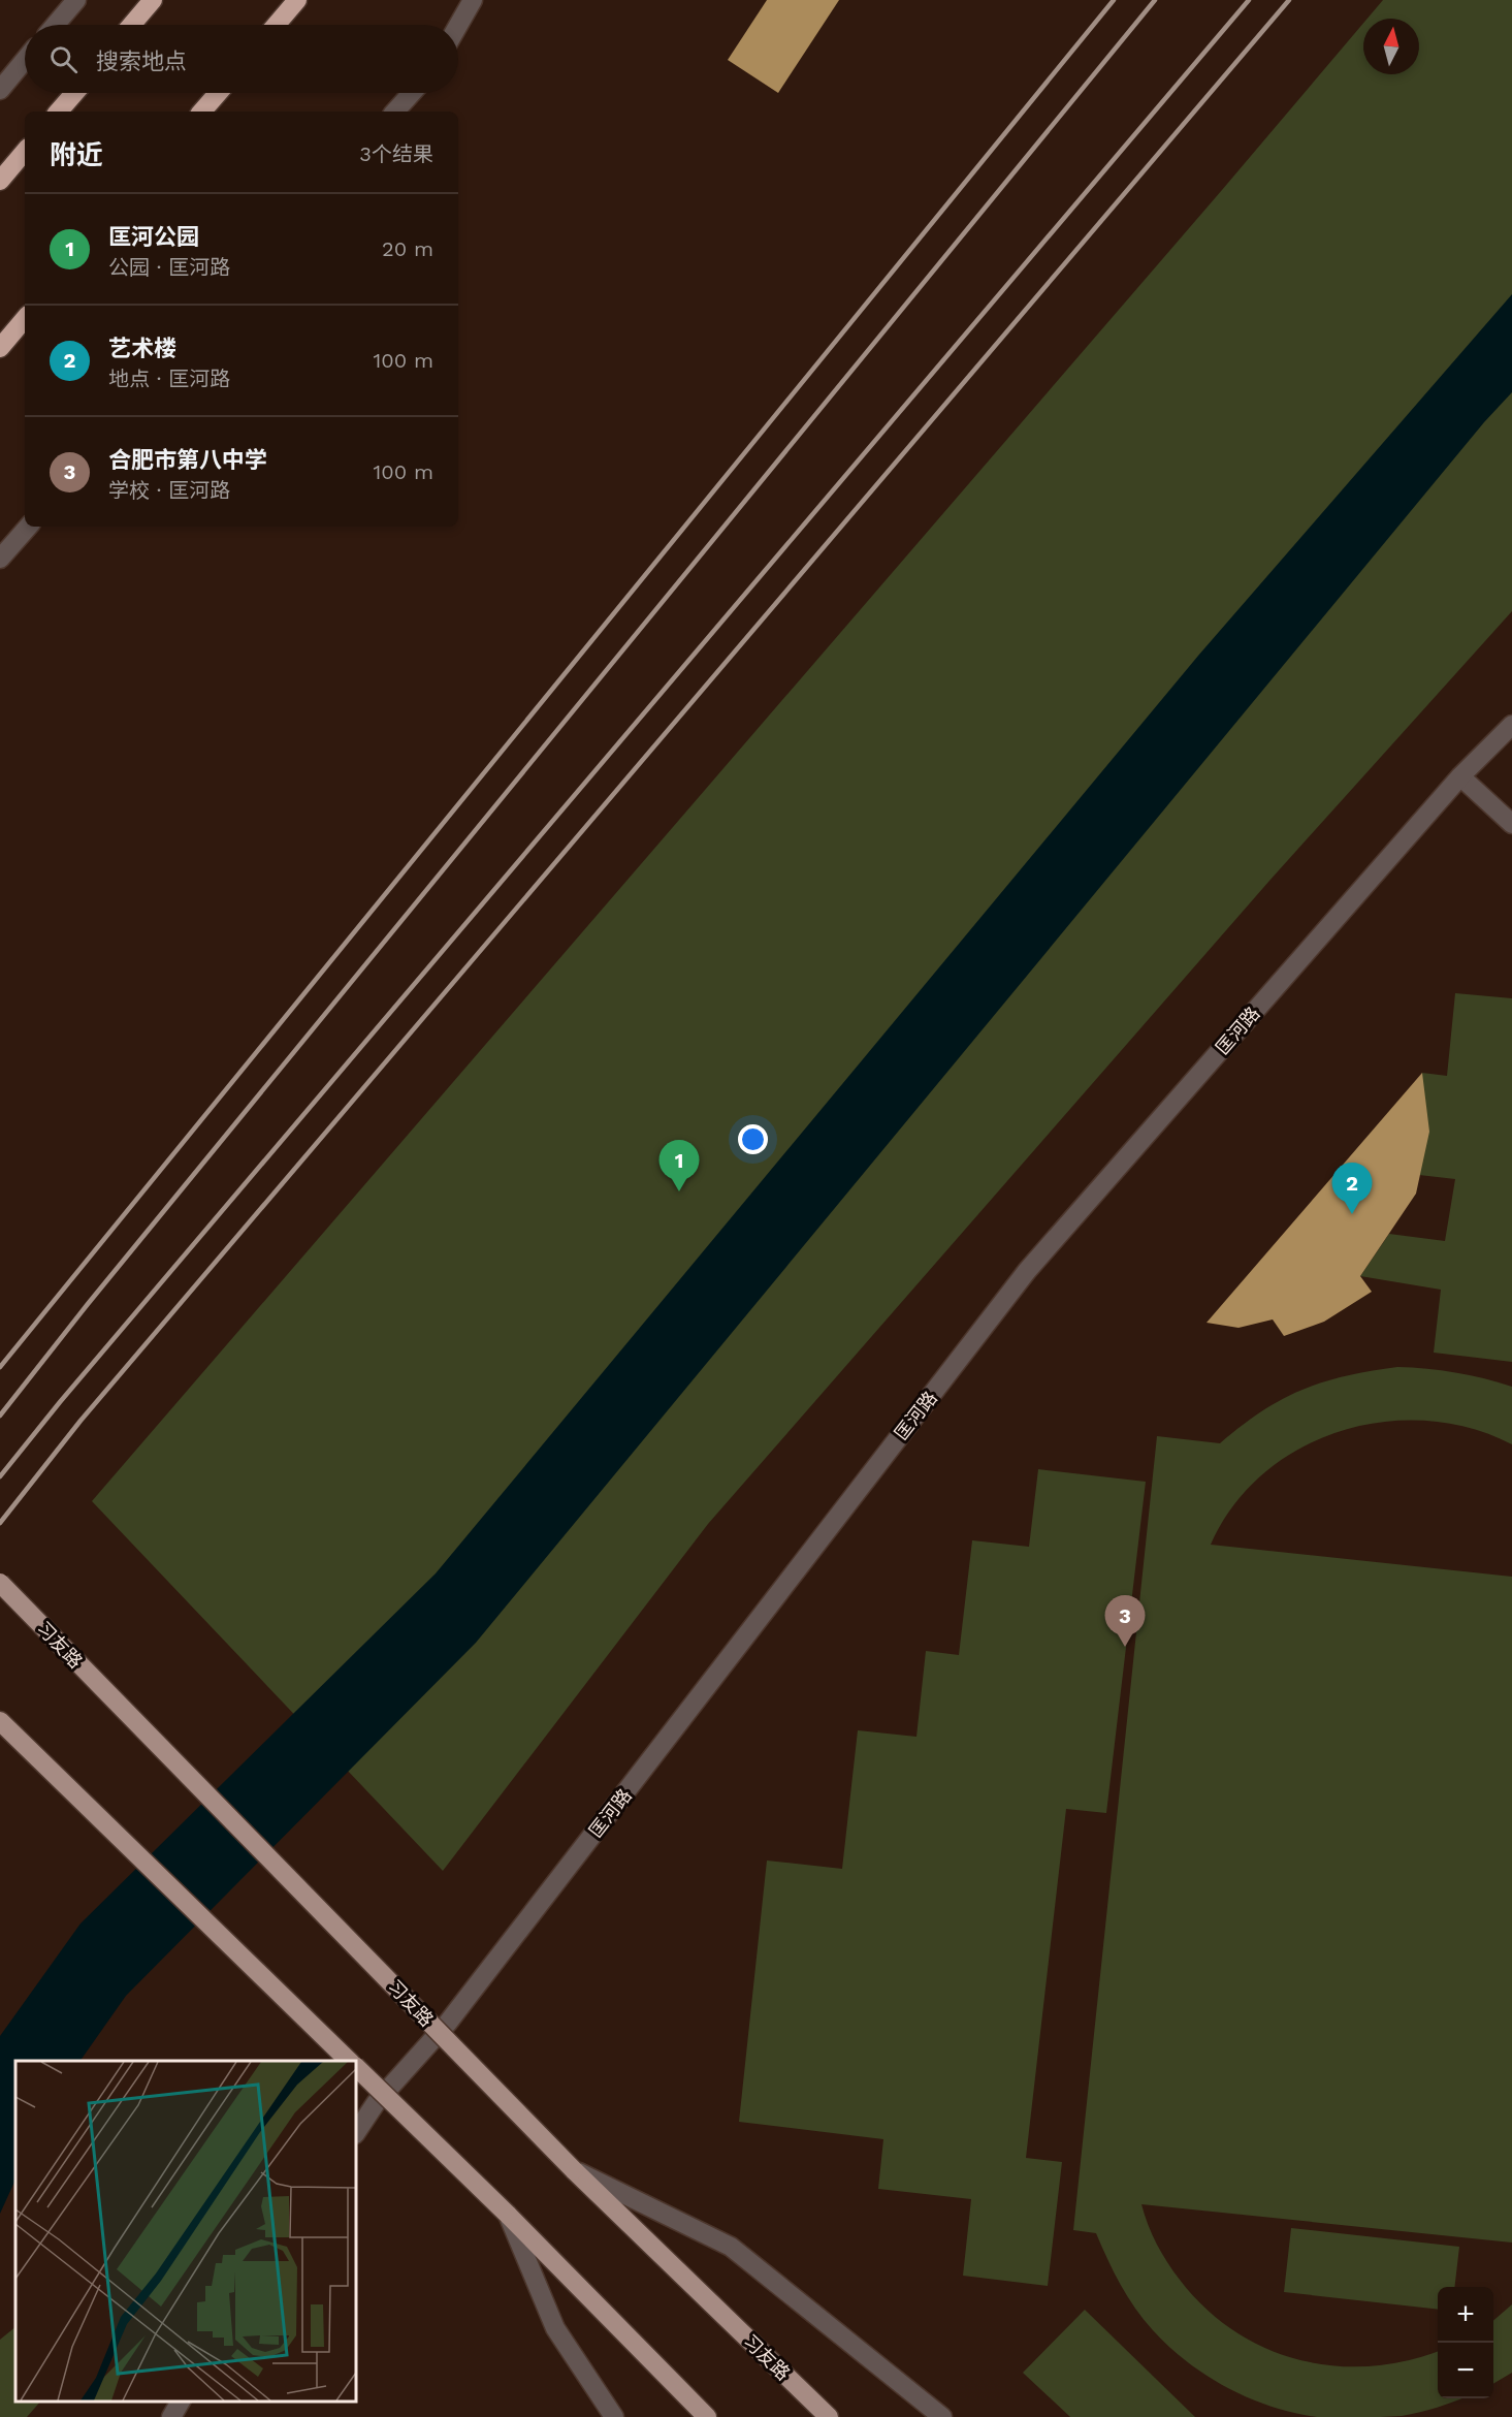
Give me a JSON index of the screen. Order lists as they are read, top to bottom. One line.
{"streets":{"main road":["习友路"],"street":["匡河路"]},"north":"top","page":{"search":"搜索地点","heading":["附近","3个结果"],"list":[{"mark":"1","name":"匡河公园","note":"公园 · 匡河路","value":"20 m"},{"mark":"2","name":"艺术楼","note":"地点 · 匡河路","value":"100 m"},{"mark":"3","name":"合肥市第八中学","note":"学校 · 匡河路","value":"100 m"}],"pins":["1","2","3"],"map_buttons":["+","−"]}}
